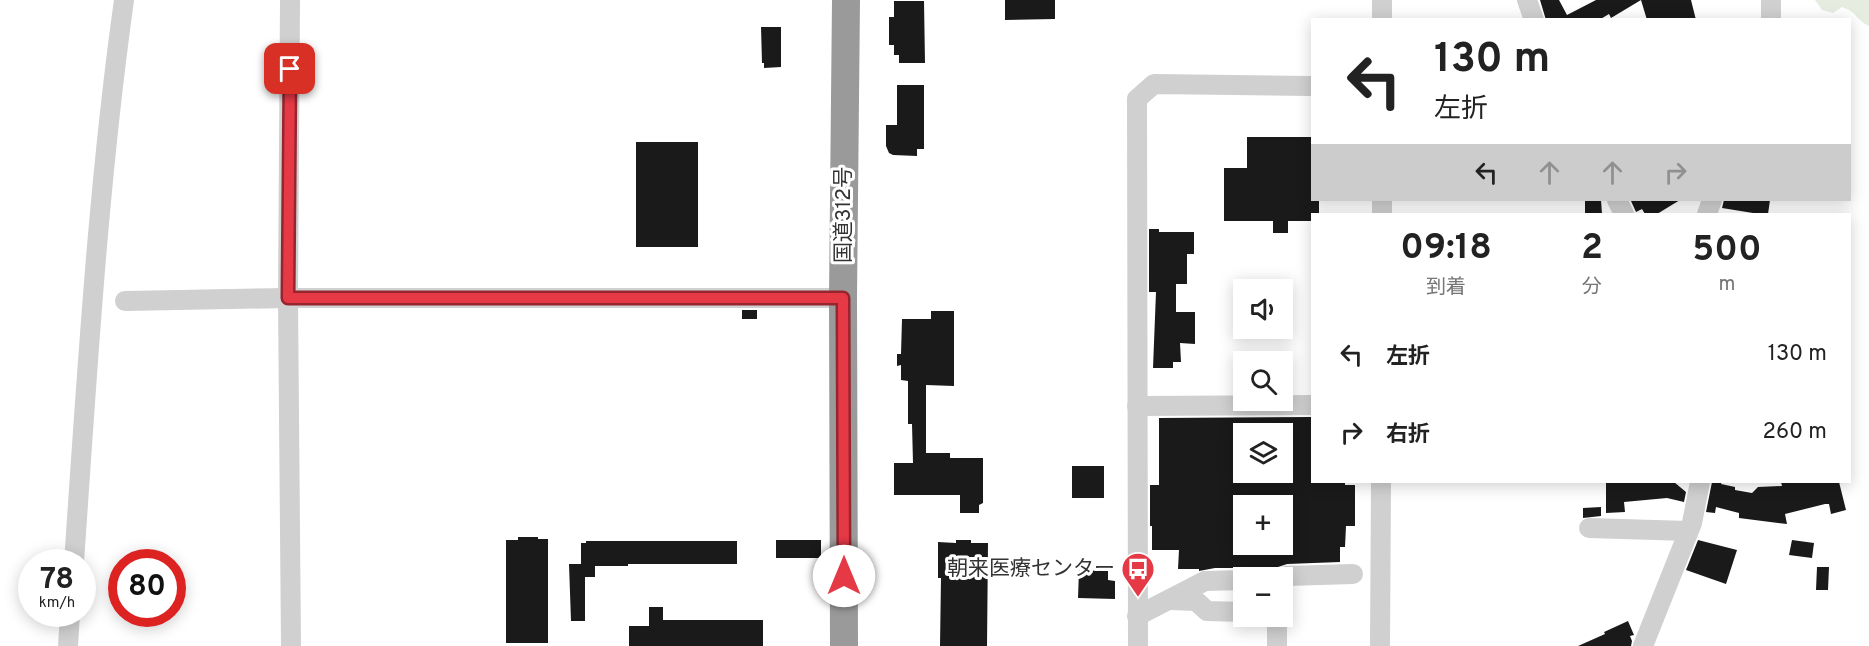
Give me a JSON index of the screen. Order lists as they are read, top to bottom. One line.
{"streets":{"highway":["国道312号"]},"places":{"bus stop":["朝来医療センター"]},"page":{"turn":["130 m","左折"],"eta":["09:18","到着","2","分","500","m"],"map_buttons":["+","−"],"list":[{"name":"左折","value":"130 m"},{"name":"右折","value":"260 m"}],"speed":"78 km/h","limit":"80"}}
